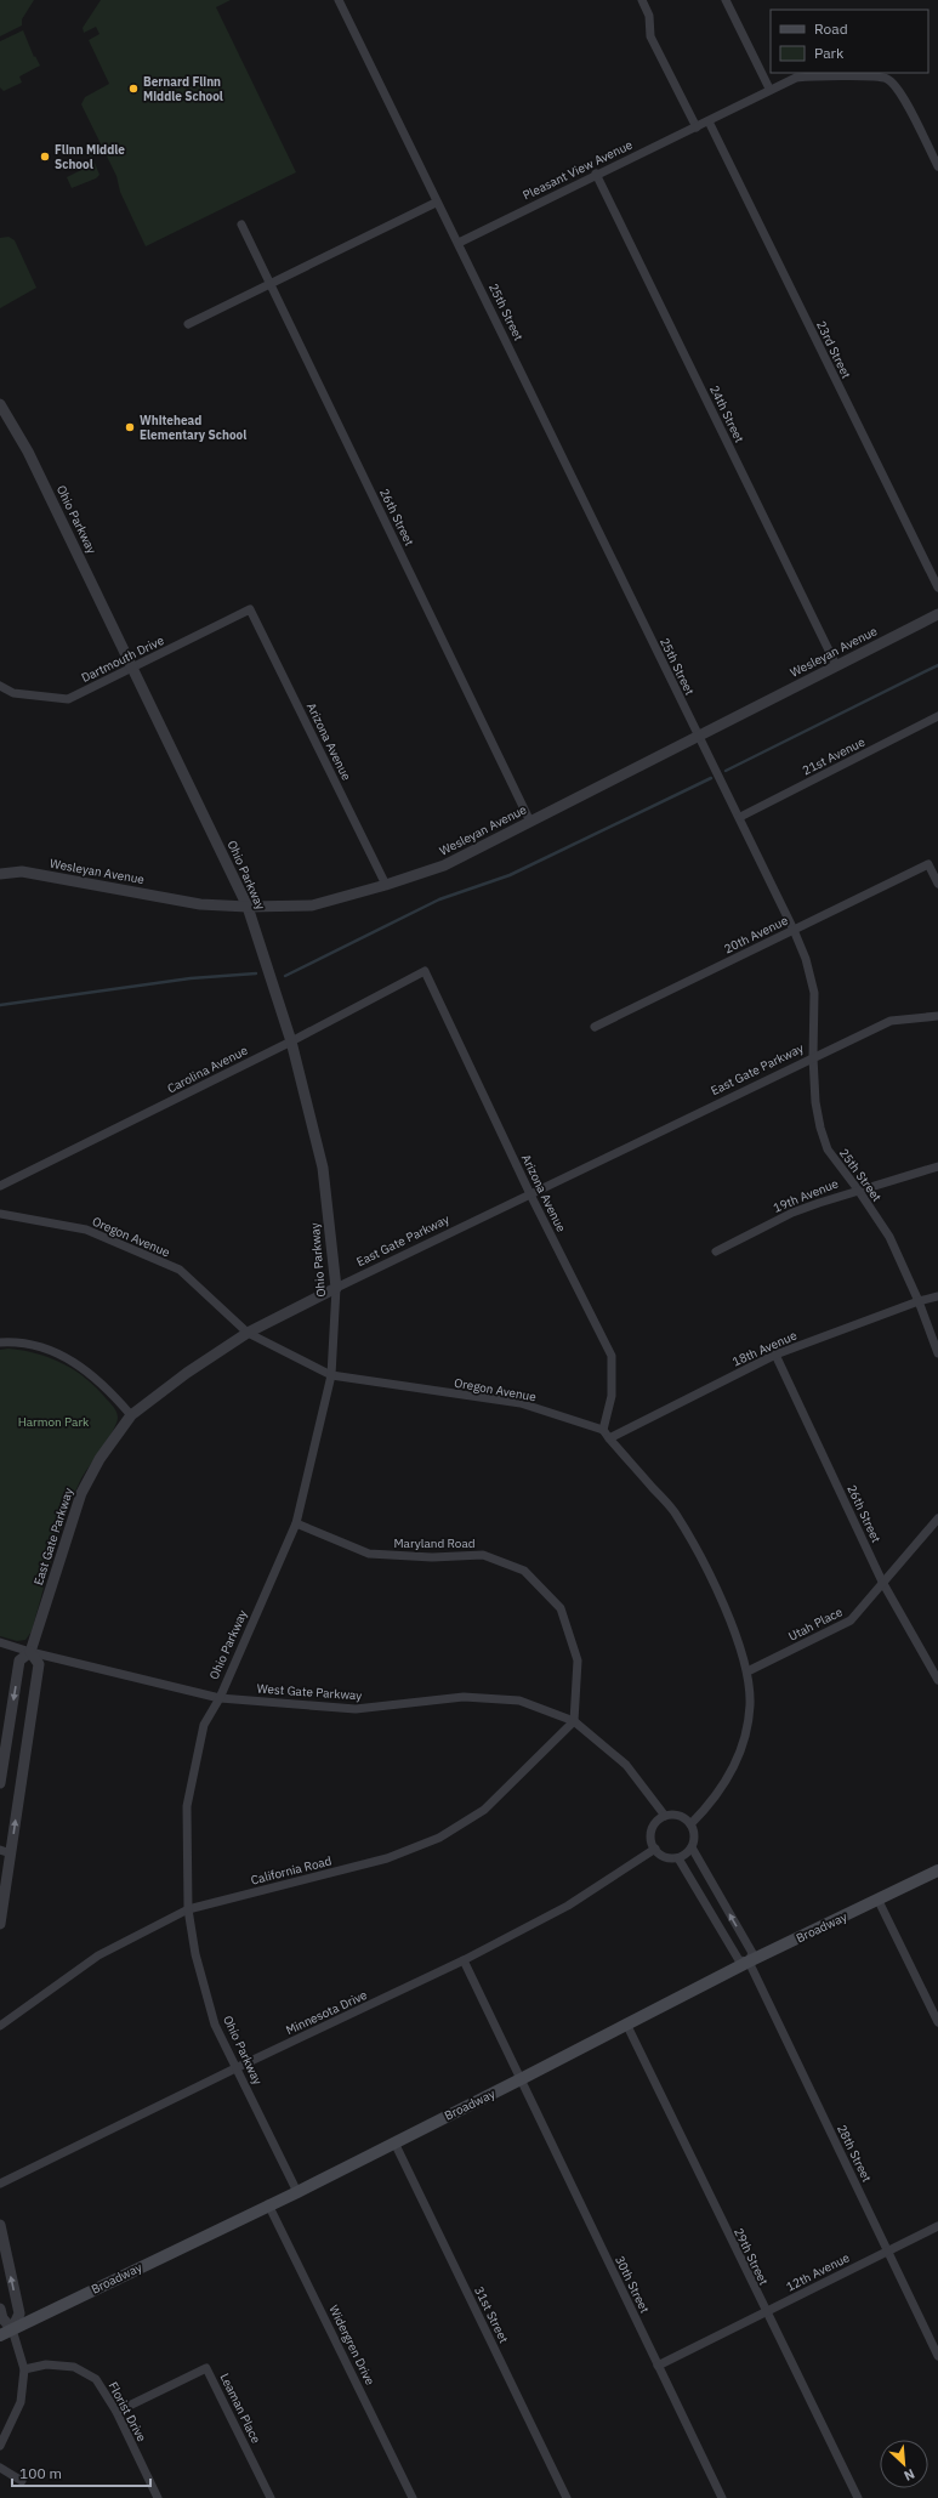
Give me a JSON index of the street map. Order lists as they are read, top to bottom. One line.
{"streets":{"main road":["Broadway"],"street":["Pleasant View Avenue","25th Street","23rd Street","24th Street","26th Street","Ohio Parkway","Wesleyan Avenue","Dartmouth Drive","Arizona Avenue","21st Avenue","20th Avenue","Carolina Avenue","East Gate Parkway","19th Avenue","Oregon Avenue","18th Avenue","Maryland Road","Utah Place","West Gate Parkway","California Road","Minnesota Drive","28th Street","29th Street","12th Avenue","30th Street","31st Street","Widergren Drive","Leaman Place","Florist Drive"]},"crossings":[["Pleasant View Avenue","25th Street"],["Pleasant View Avenue","23rd Street"],["Pleasant View Avenue","24th Street"],["25th Street","Wesleyan Avenue"],["25th Street","21st Avenue"],["25th Street","20th Avenue"],["25th Street","East Gate Parkway"],["25th Street","19th Avenue"],["25th Street","18th Avenue"],["24th Street","Wesleyan Avenue"],["26th Street","Wesleyan Avenue"],["26th Street","18th Avenue"],["26th Street","Utah Place"],["Ohio Parkway","Wesleyan Avenue"],["Ohio Parkway","Dartmouth Drive"],["Ohio Parkway","Carolina Avenue"],["Ohio Parkway","East Gate Parkway"],["Ohio Parkway","Oregon Avenue"],["Ohio Parkway","Maryland Road"],["Ohio Parkway","West Gate Parkway"],["Ohio Parkway","California Road"],["Ohio Parkway","Broadway"],["Ohio Parkway","Minnesota Drive"],["Wesleyan Avenue","Arizona Avenue"],["Dartmouth Drive","Arizona Avenue"],["Arizona Avenue","Carolina Avenue"],["Arizona Avenue","East Gate Parkway"],["Arizona Avenue","Oregon Avenue"],["East Gate Parkway","Oregon Avenue"],["East Gate Parkway","West Gate Parkway"],["Maryland Road","West Gate Parkway"],["Maryland Road","California Road"],["West Gate Parkway","California Road"],["West Gate Parkway","Minnesota Drive"],["Broadway","28th Street"],["Broadway","29th Street"],["Broadway","30th Street"],["Broadway","31st Street"],["Broadway","Widergren Drive"],["Minnesota Drive","30th Street"],["28th Street","12th Avenue"],["29th Street","12th Avenue"],["12th Avenue","30th Street"],["Leaman Place","Florist Drive"]],"parks":["Harmon Park"],"places":["Bernard Flinn Middle School","Flinn Middle School","Whitehead Elementary School"],"legend":["Road","Park"],"scale_bar":"100 m","north":"bottom right"}
